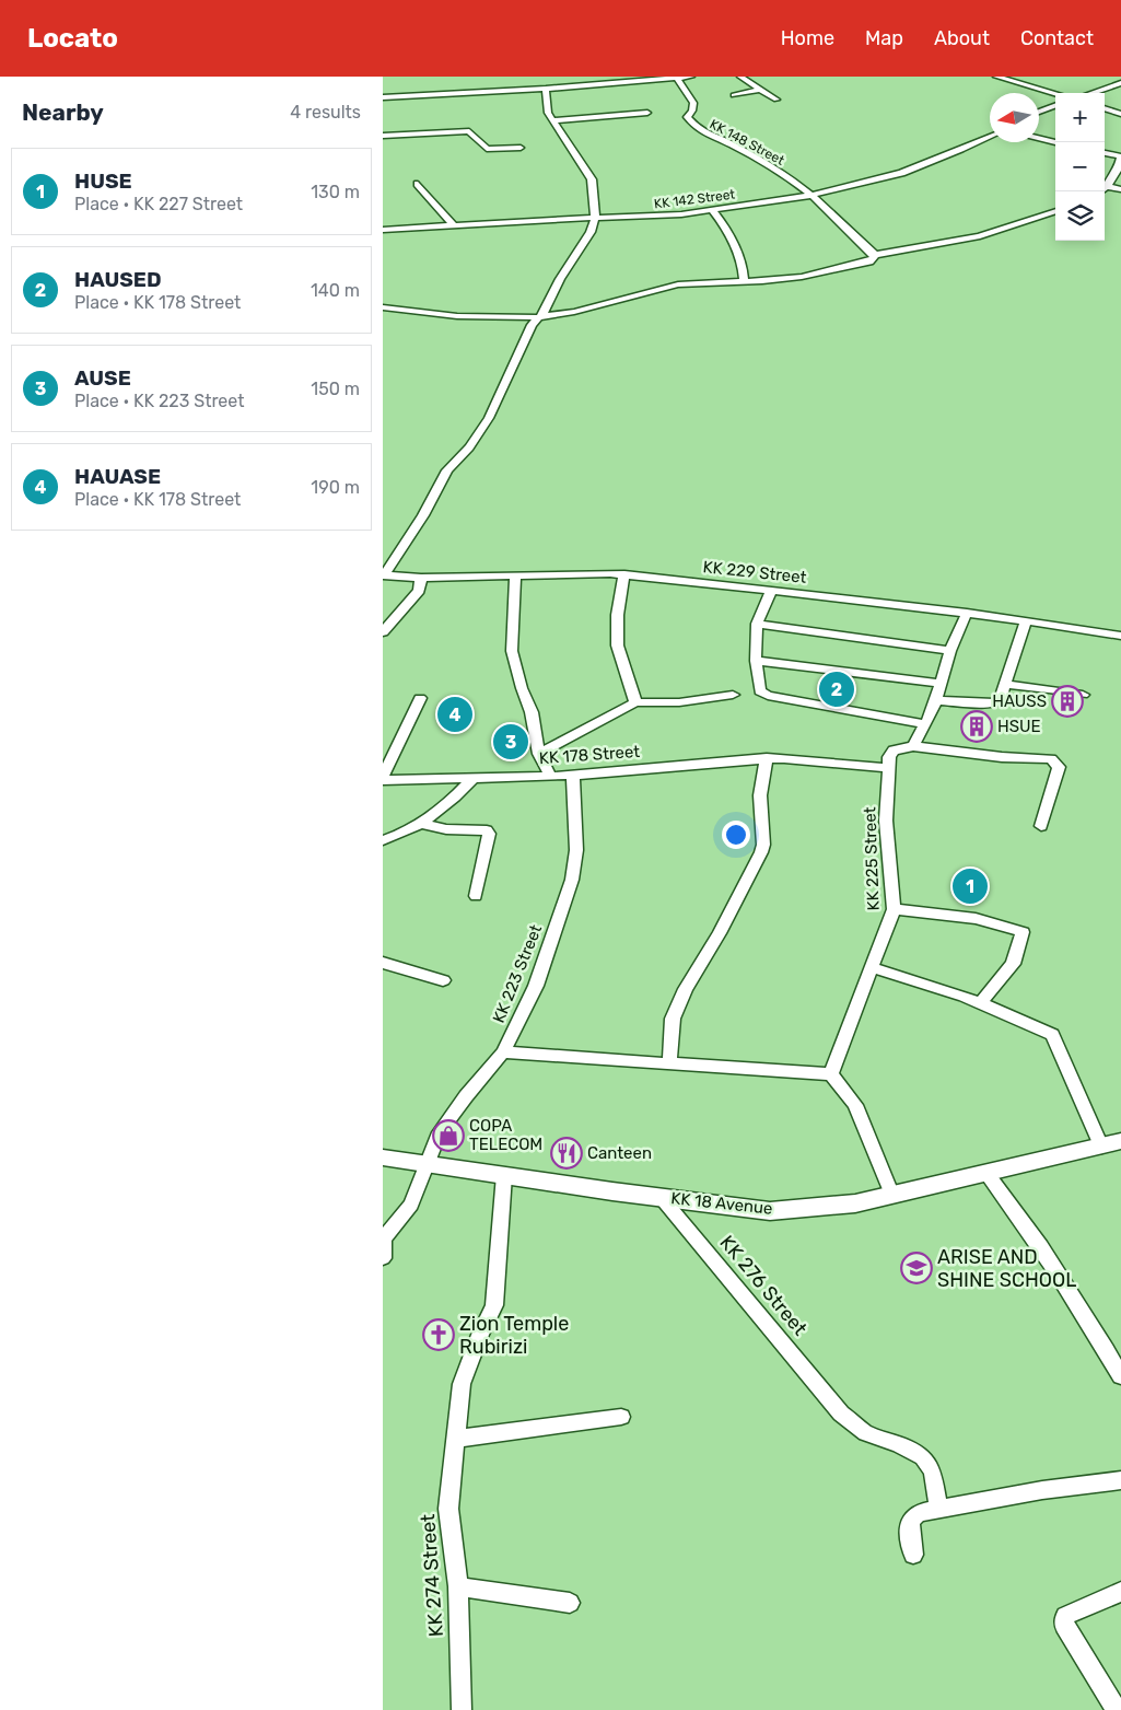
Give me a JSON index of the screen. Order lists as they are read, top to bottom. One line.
{"streets":{"main road":["KK 18 Avenue"],"street":["KK 148 Street","KK 142 Street","KK 229 Street","KK 178 Street","KK 225 Street","KK 223 Street","KK 276 Street","KK 274 Street"]},"crossings":[["KK 148 Street","KK 142 Street"],["KK 178 Street","KK 225 Street"],["KK 178 Street","KK 223 Street"],["KK 223 Street","KK 18 Avenue"],["KK 18 Avenue","KK 276 Street"],["KK 18 Avenue","KK 274 Street"]],"places":{"building":["HAUSS","HSUE"],"shop":["COPA TELECOM"],"restaurant":["Canteen"],"school or university":["ARISE AND SHINE SCHOOL"],"church":["Zion Temple Rubirizi"]},"north":"left","page":{"header":"Locato","nav":["Home","Map","About","Contact"],"heading":["Nearby","4 results"],"map_buttons":["+","−"],"list":[{"mark":"1","name":"HUSE","note":"Place · KK 227 Street","value":"130 m"},{"mark":"2","name":"HAUSED","note":"Place · KK 178 Street","value":"140 m"},{"mark":"3","name":"AUSE","note":"Place · KK 223 Street","value":"150 m"},{"mark":"4","name":"HAUASE","note":"Place · KK 178 Street","value":"190 m"}],"pins":["2","4","3","1"]}}
